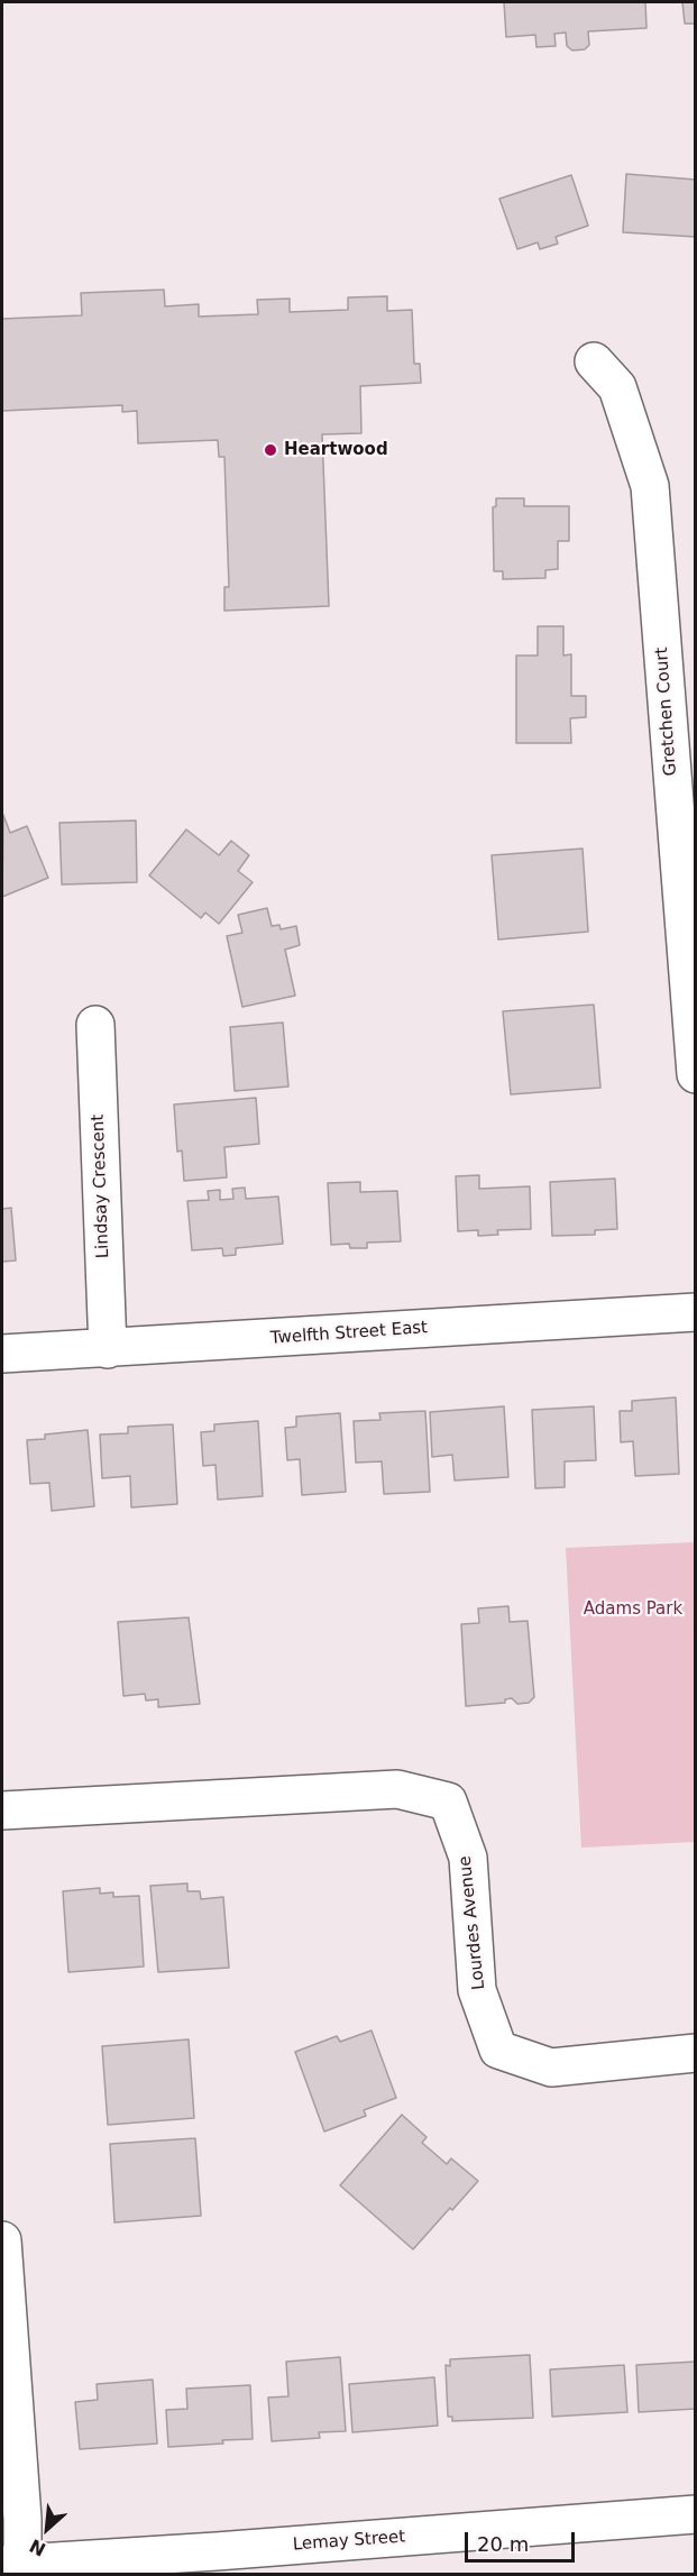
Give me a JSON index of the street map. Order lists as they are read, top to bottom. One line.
{"streets":{"street":["Gretchen Court","Lindsay Crescent","Twelfth Street East","Lourdes Avenue","Lemay Street"]},"crossings":[["Lindsay Crescent","Twelfth Street East"]],"parks":["Adams Park"],"places":["Heartwood"],"scale_bar":"20 m","north":"bottom left"}
